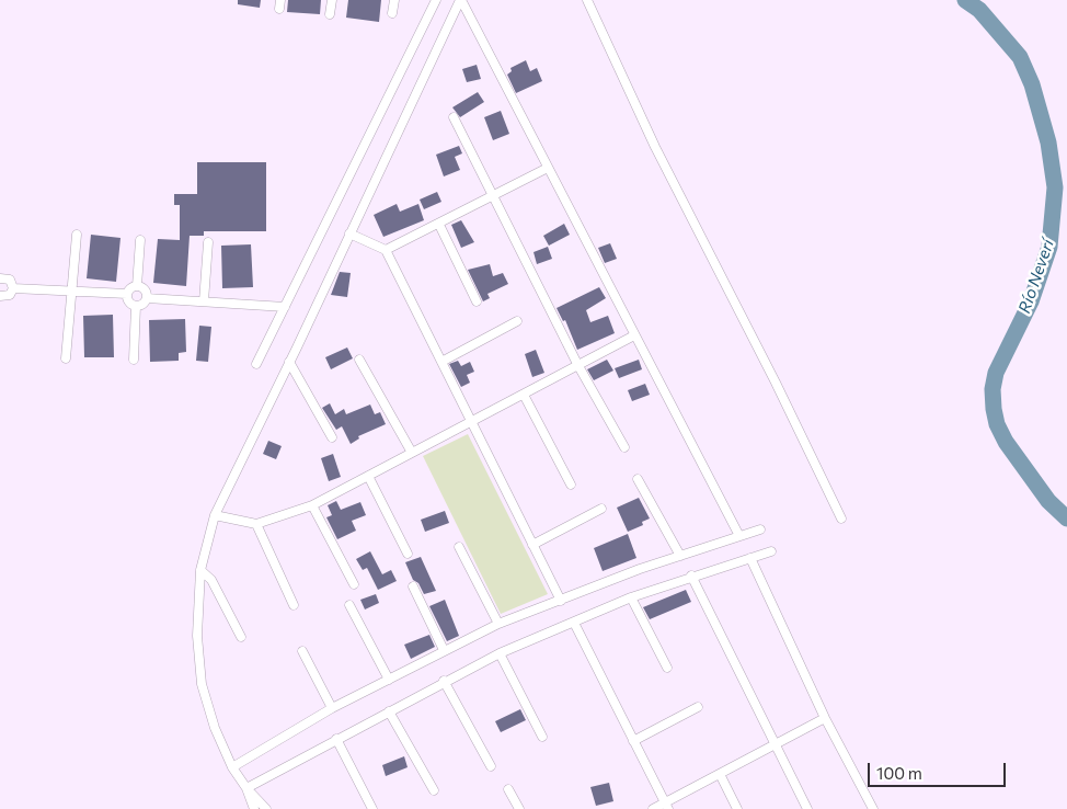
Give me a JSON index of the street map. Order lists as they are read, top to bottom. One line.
{"water":["Río Neverí"],"scale_bar":"100 m"}
